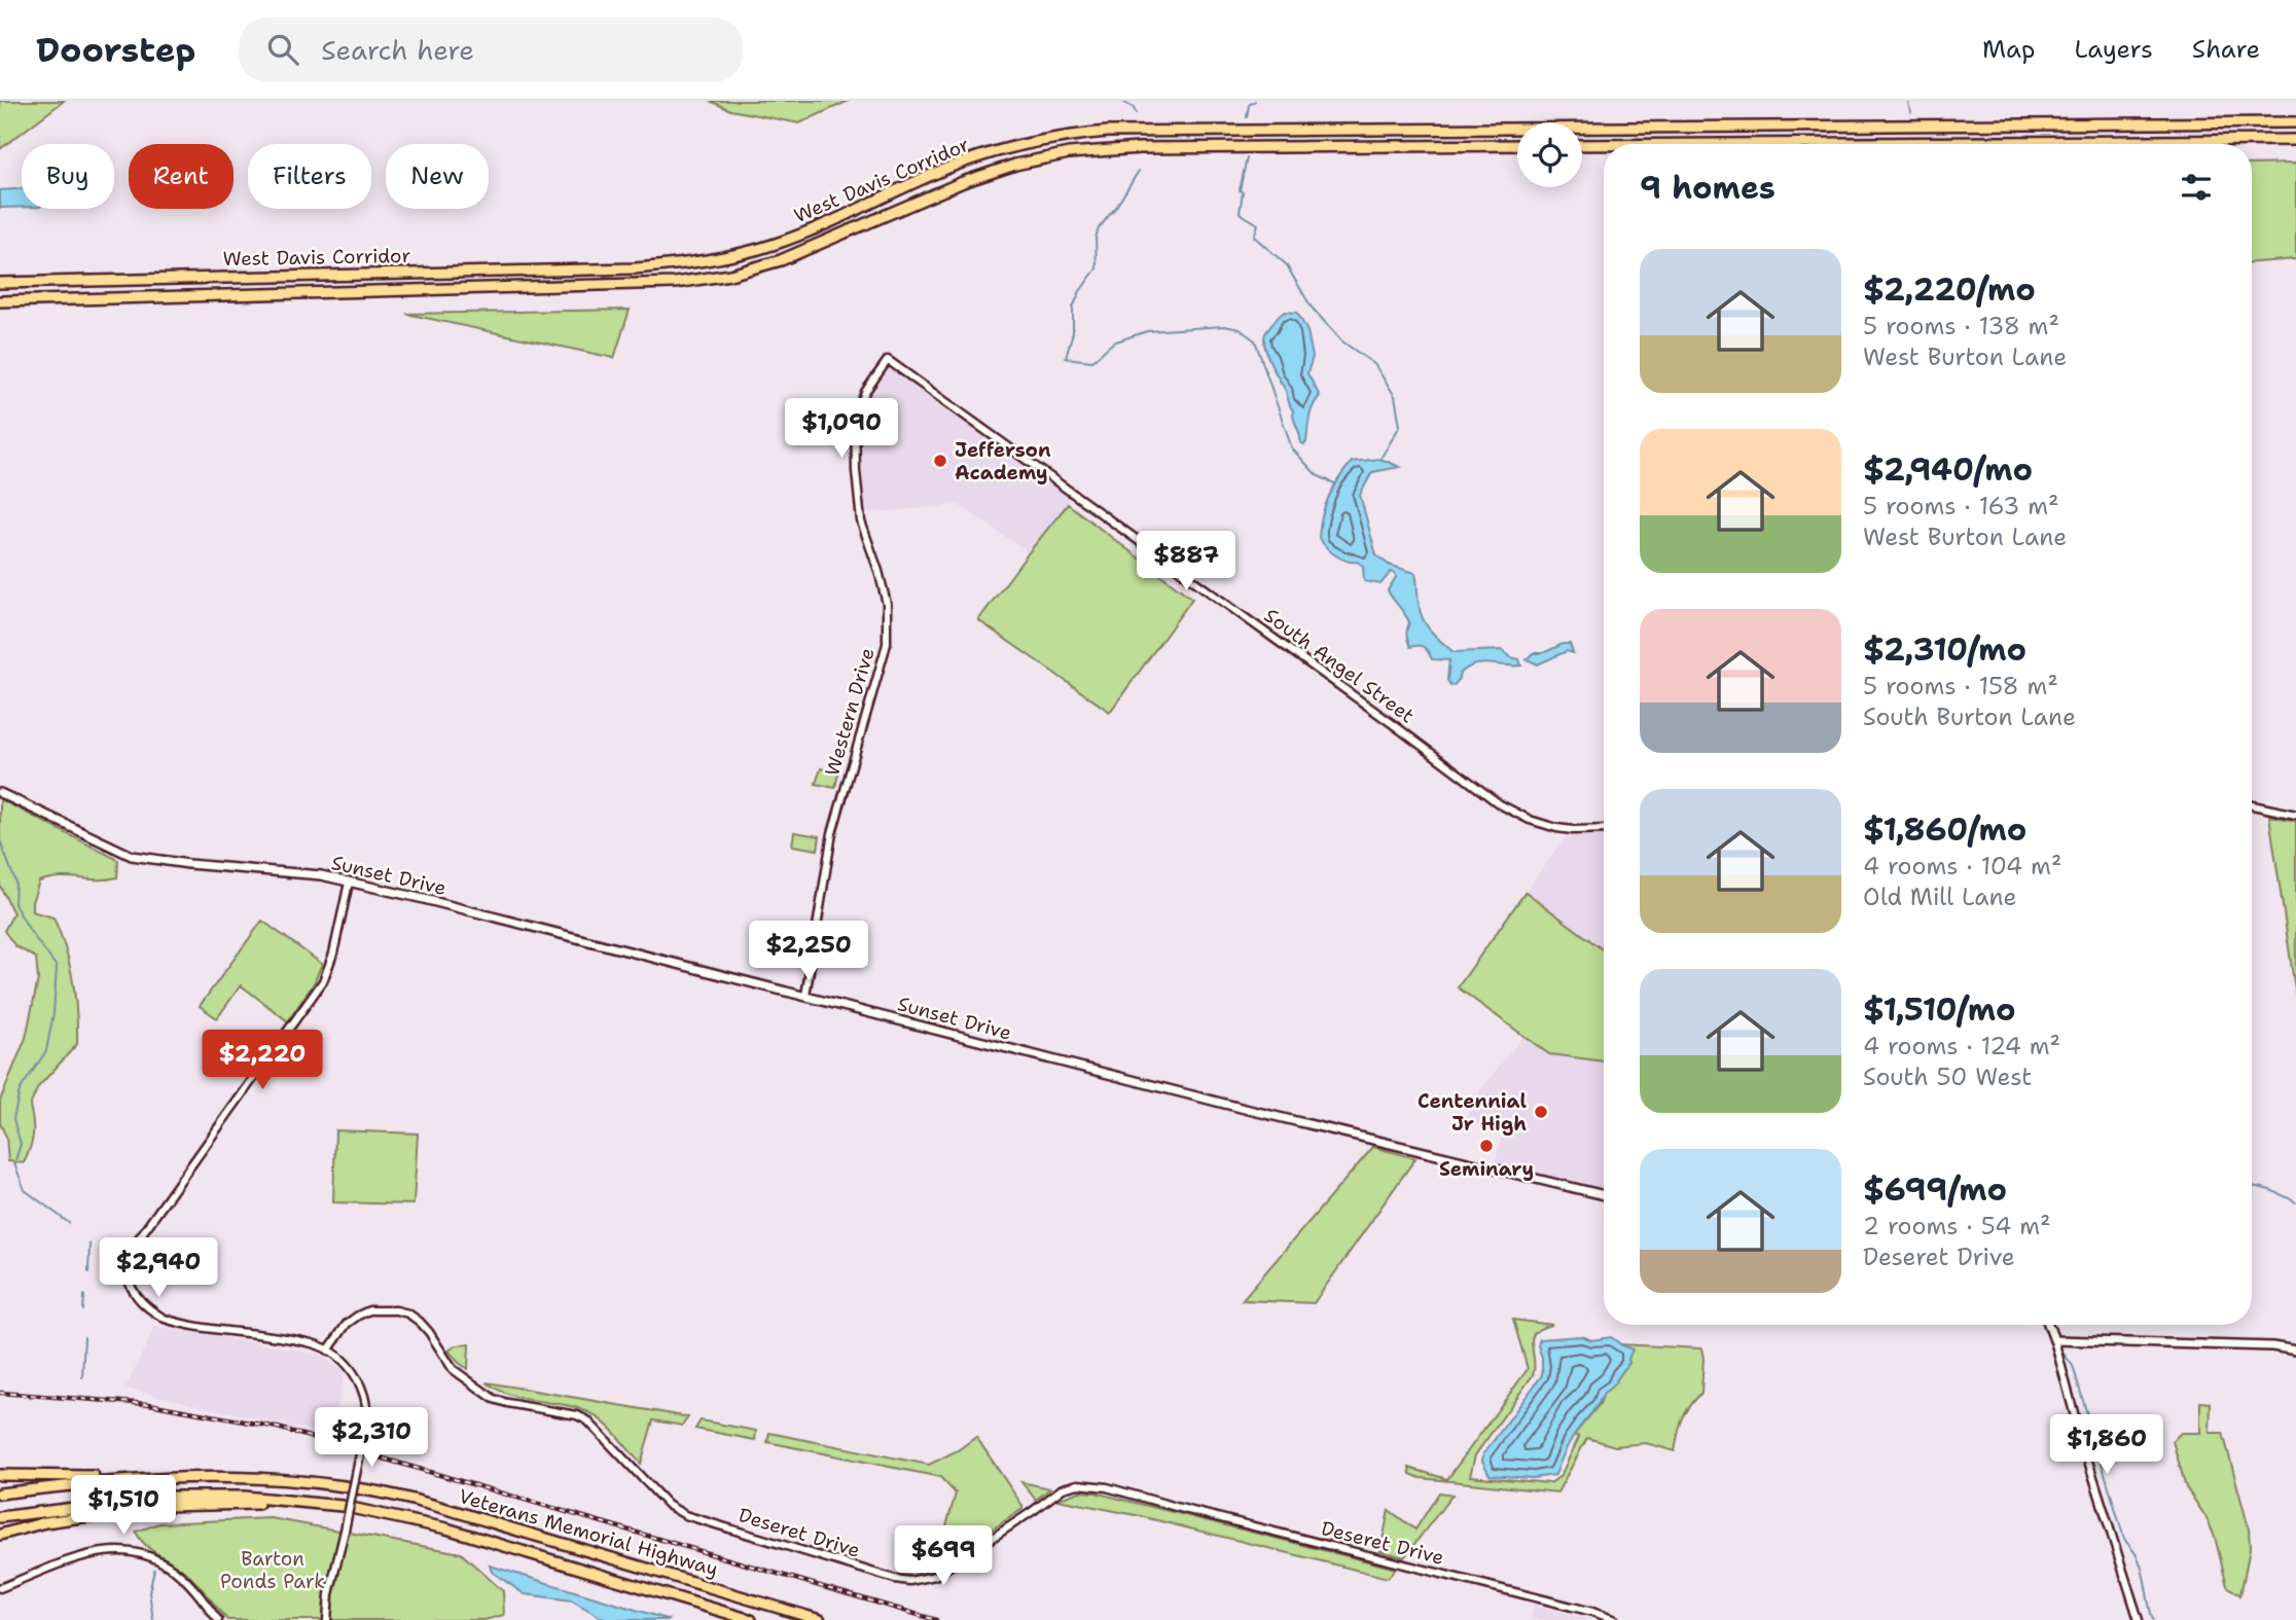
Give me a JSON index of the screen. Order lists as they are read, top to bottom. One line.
{"streets":{"highway":["West Davis Corridor","Veterans Memorial Highway"],"main road":["Sunset Drive"],"street":["South Angel Street","Western Drive","Deseret Drive"]},"crossings":[["South Angel Street","Western Drive"],["Western Drive","Sunset Drive"]],"parks":["Barton Ponds Park"],"places":["Jefferson Academy","Centennial Jr High","Seminary"],"page":{"header":"Doorstep","search":"Search here","nav":["Map","Layers","Share"],"chip":["Buy","Rent","Filters","New"],"heading":"9 homes","list":[{"name":"$2,220/mo","note":"5 rooms · 138 m² · West Burton Lane"},{"name":"$2,940/mo","note":"5 rooms · 163 m² · West Burton Lane"},{"name":"$2,310/mo","note":"5 rooms · 158 m² · South Burton Lane"},{"name":"$1,860/mo","note":"4 rooms · 104 m² · Old Mill Lane"},{"name":"$1,510/mo","note":"4 rooms · 124 m² · South 50 West"},{"name":"$699/mo","note":"2 rooms · 54 m² · Deseret Drive"}],"price":["$1,090","$887","$2,250","$2,220","$2,940","$2,310","$1,860","$1,510","$699"]}}
